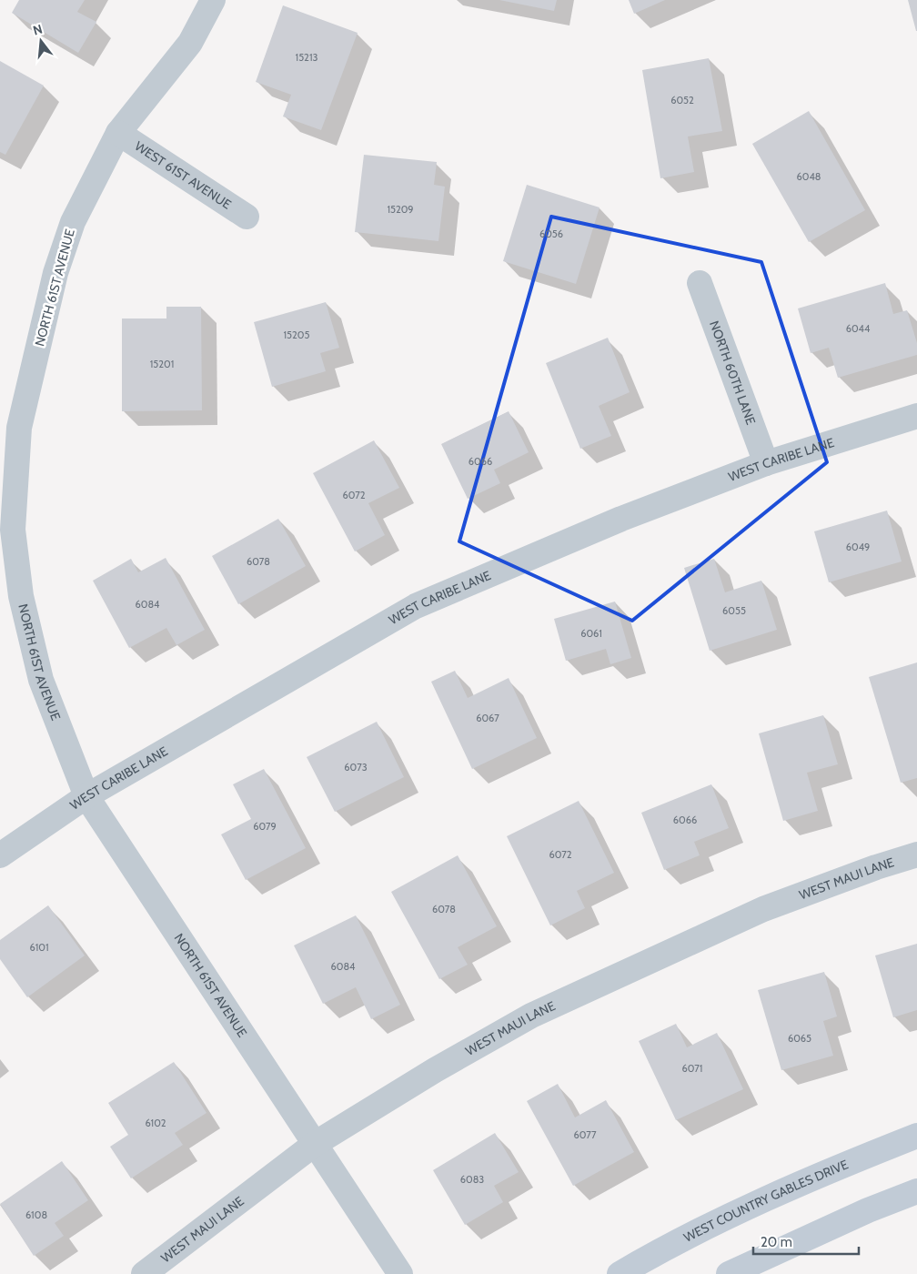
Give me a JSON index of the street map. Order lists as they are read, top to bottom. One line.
{"streets":{"street":["WEST 61ST AVENUE","NORTH 61ST AVENUE","NORTH 60TH LANE","WEST CARIBE LANE","WEST MAUI LANE","WEST COUNTRY GABLES DRIVE"]},"crossings":[["WEST 61ST AVENUE","NORTH 61ST AVENUE"],["NORTH 61ST AVENUE","WEST CARIBE LANE"],["NORTH 61ST AVENUE","WEST MAUI LANE"],["NORTH 60TH LANE","WEST CARIBE LANE"]],"house_numbers":["15213","6052","6048","15209","6056","6044","15205","15201","6066","6072","6049","6078","6084","6055","6061","6067","6073","6066","6079","6072","6078","6101","6084","6065","6071","6102","6077","6083","6108"],"scale_bar":"20 m","north":"top"}
